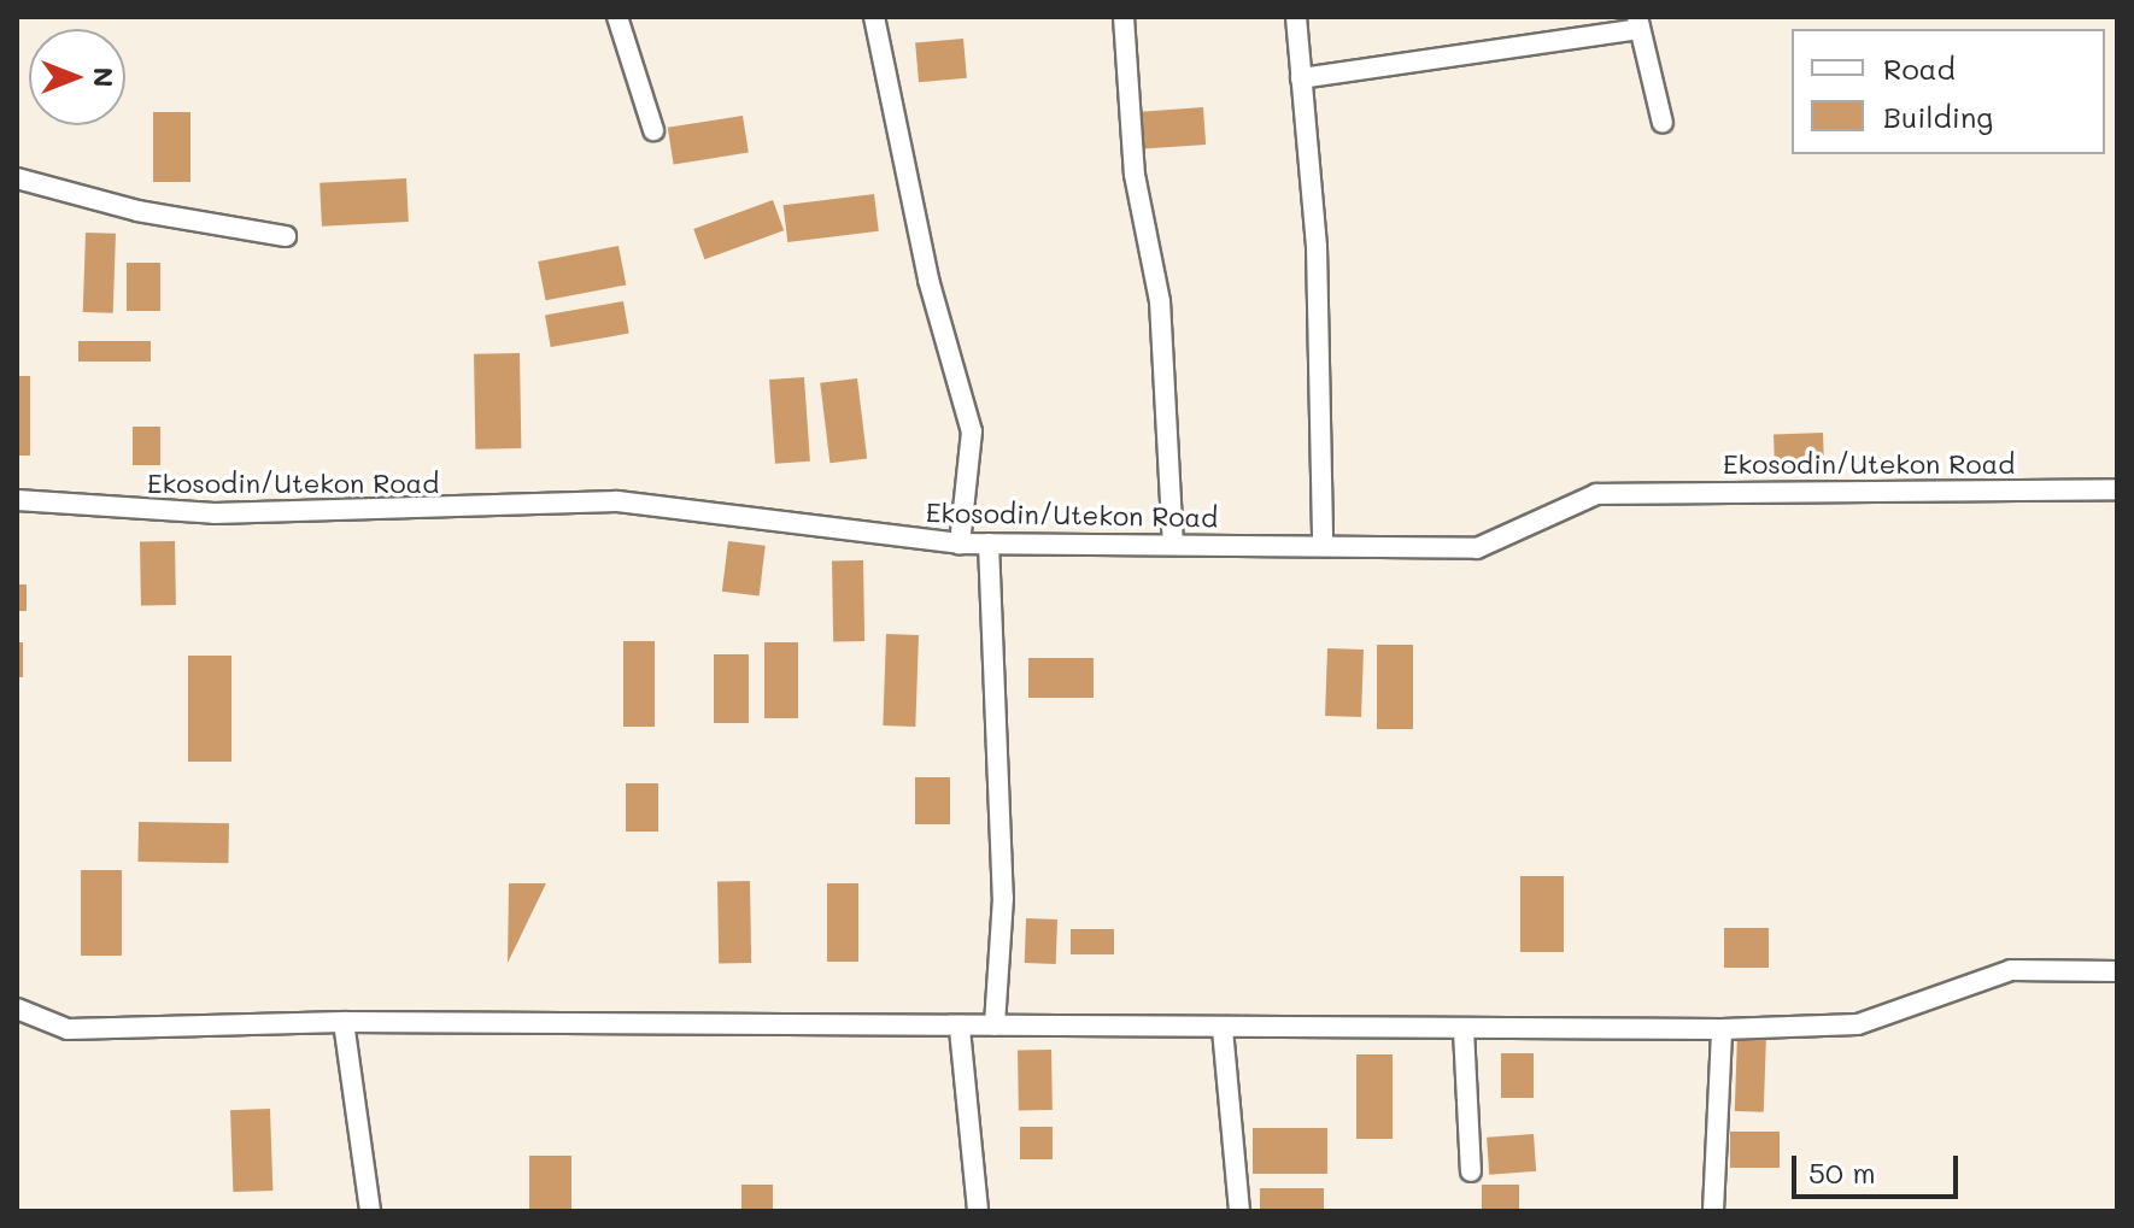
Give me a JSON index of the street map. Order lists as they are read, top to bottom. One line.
{"streets":{"street":["Ekosodin/Utekon Road"]},"legend":["Road","Building"],"scale_bar":"50 m","north":"right"}
